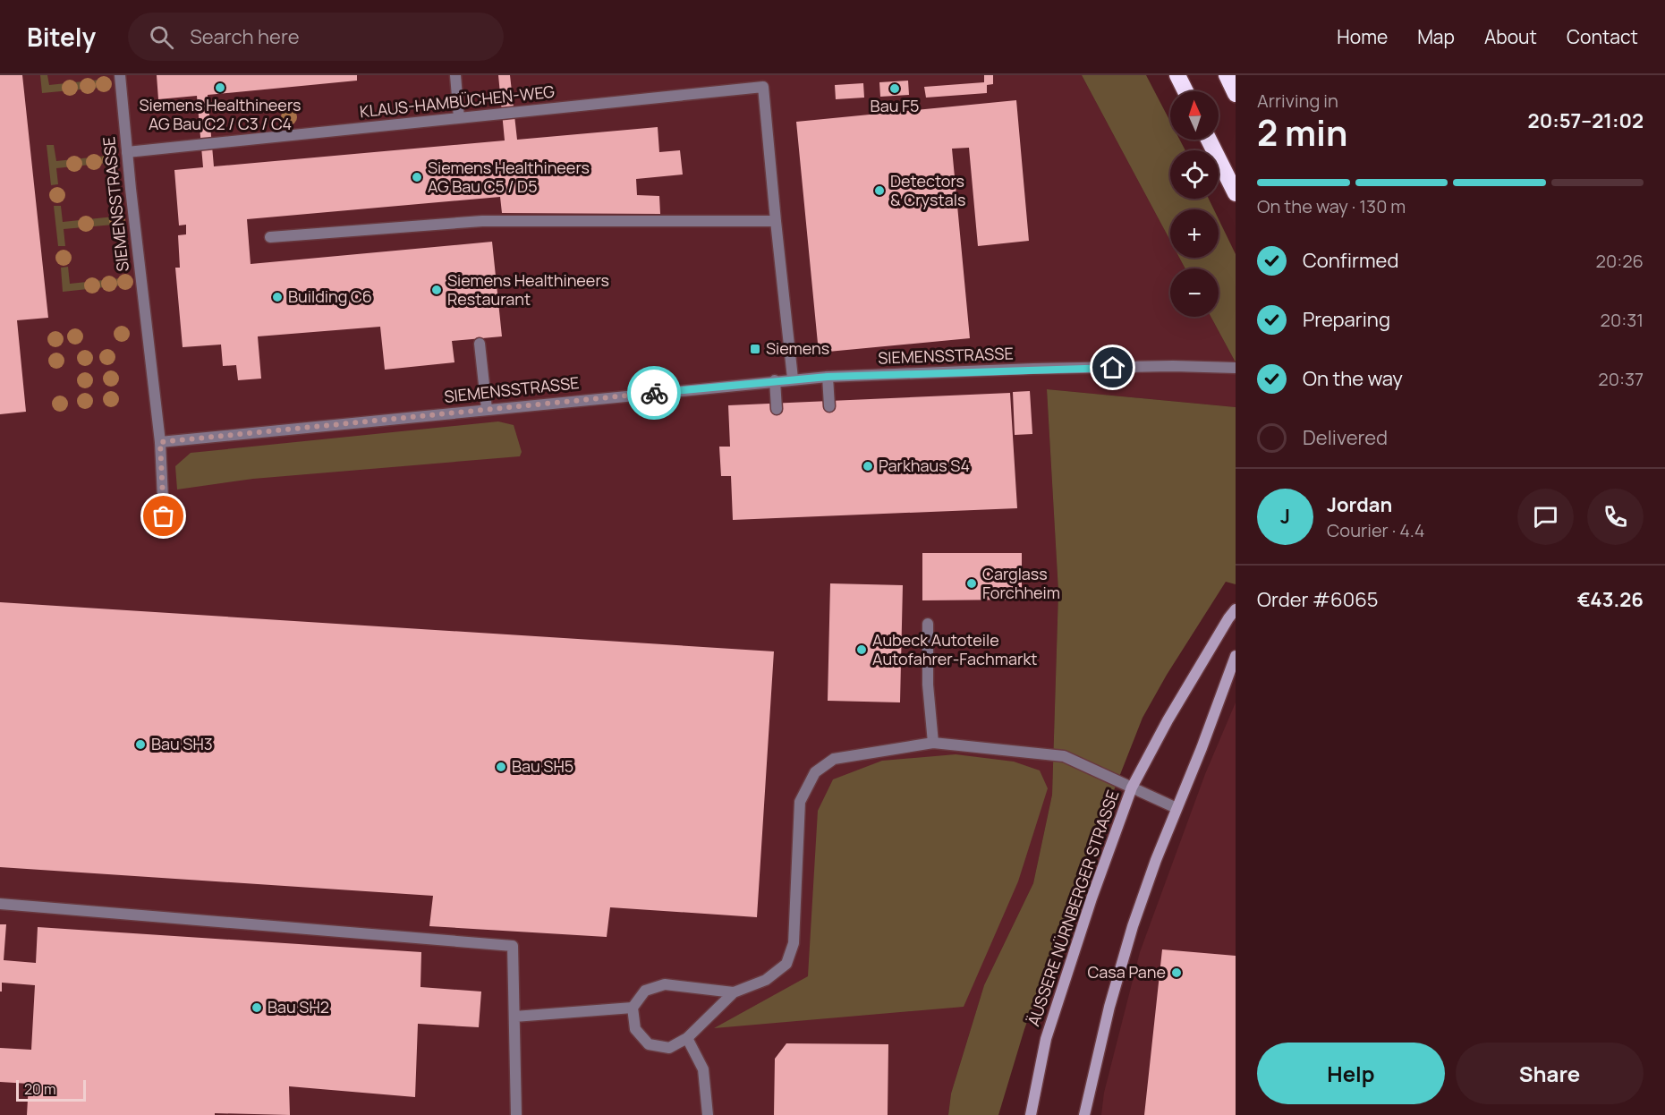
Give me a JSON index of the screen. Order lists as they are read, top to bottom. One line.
{"streets":{"main road":["ÄUSSERE NÜRNBERGER STRASSE"],"street":["KLAUS-HAMBÜCHEN-WEG","SIEMENSSTRASSE"]},"crossings":[["KLAUS-HAMBÜCHEN-WEG","SIEMENSSTRASSE"]],"places":{"other":["Siemens Healthineers AG Bau C2 / C3 / C4","Bau F5","Siemens Healthineers AG Bau C5 / D5","Detectors & Crystals","Siemens Healthineers Restaurant","Building C6","Parkhaus S4","Carglass Forchheim","Aubeck Autoteile Autofahrer-Fachmarkt","Bau SH3","Bau SH5","Casa Pane","Bau SH2"],"transit":["Siemens"]},"scale_bar":"20 m","north":"top","page":{"header":"Bitely","search":"Search here","nav":["Home","Map","About","Contact"],"heading":["2 min","Arriving in","20:57–21:02"],"panel":["Jordan","Courier · 4.4","Order #6065","€43.26"],"map_buttons":["+","−"],"bar":"On the way · 130 m","list":[["Confirmed","20:26"],["Preparing","20:31"],["On the way","20:37"],"Delivered"],"round":"J","buttons":["Help","Share"],"scale":"20 m"}}
